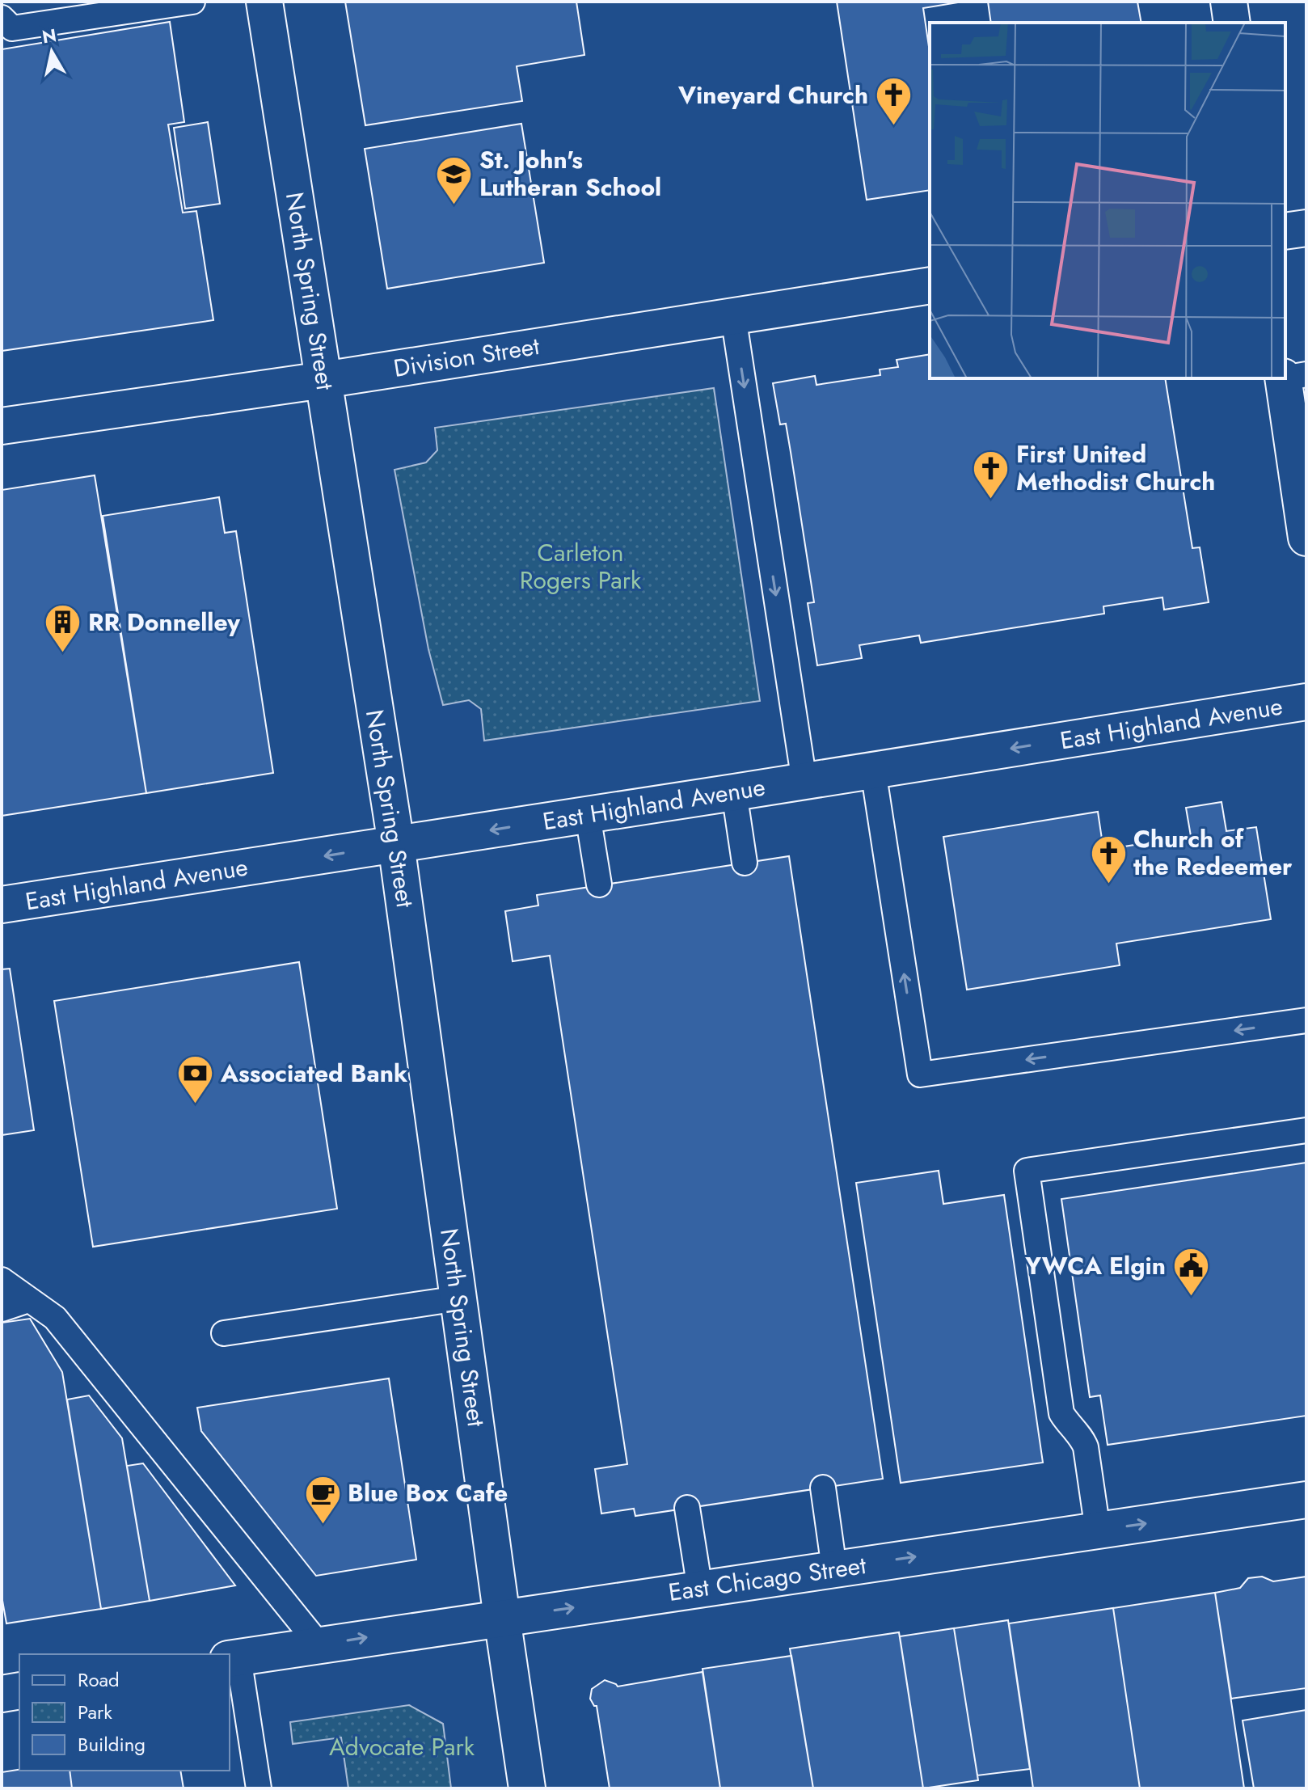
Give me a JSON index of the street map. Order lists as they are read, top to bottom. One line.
{"streets":{"street":["North Spring Street","Division Street","East Highland Avenue","East Chicago Street"]},"crossings":[["North Spring Street","Division Street"],["North Spring Street","East Highland Avenue"],["North Spring Street","East Chicago Street"]],"one_way":["East Highland Avenue","East Chicago Street"],"parks":["Carleton Rogers Park","Advocate Park"],"places":{"church":["Vineyard Church","First United Methodist Church","Church of the Redeemer"],"school or university":["St. John's Lutheran School"],"building":["RR Donnelley"],"bank":["Associated Bank"],"public building":["YWCA Elgin"],"cafe":["Blue Box Cafe"]},"legend":["Road","Park","Building"],"north":"top"}
